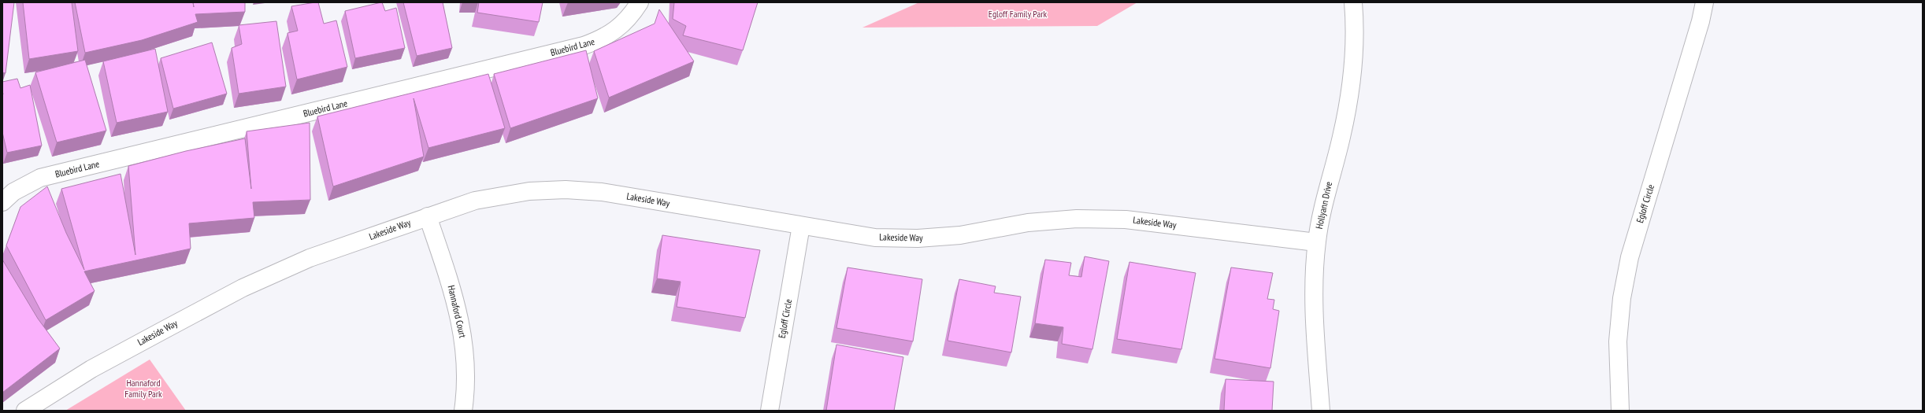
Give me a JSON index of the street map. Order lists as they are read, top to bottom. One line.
{"streets":{"street":["Bluebird Lane","Lakeside Way","Egloff Circle","Hollyann Drive","Hannaford Court"]},"crossings":[["Lakeside Way","Egloff Circle"],["Lakeside Way","Hollyann Drive"],["Lakeside Way","Hannaford Court"]],"parks":["Egloff Family Park","Hannaford Family Park"]}
